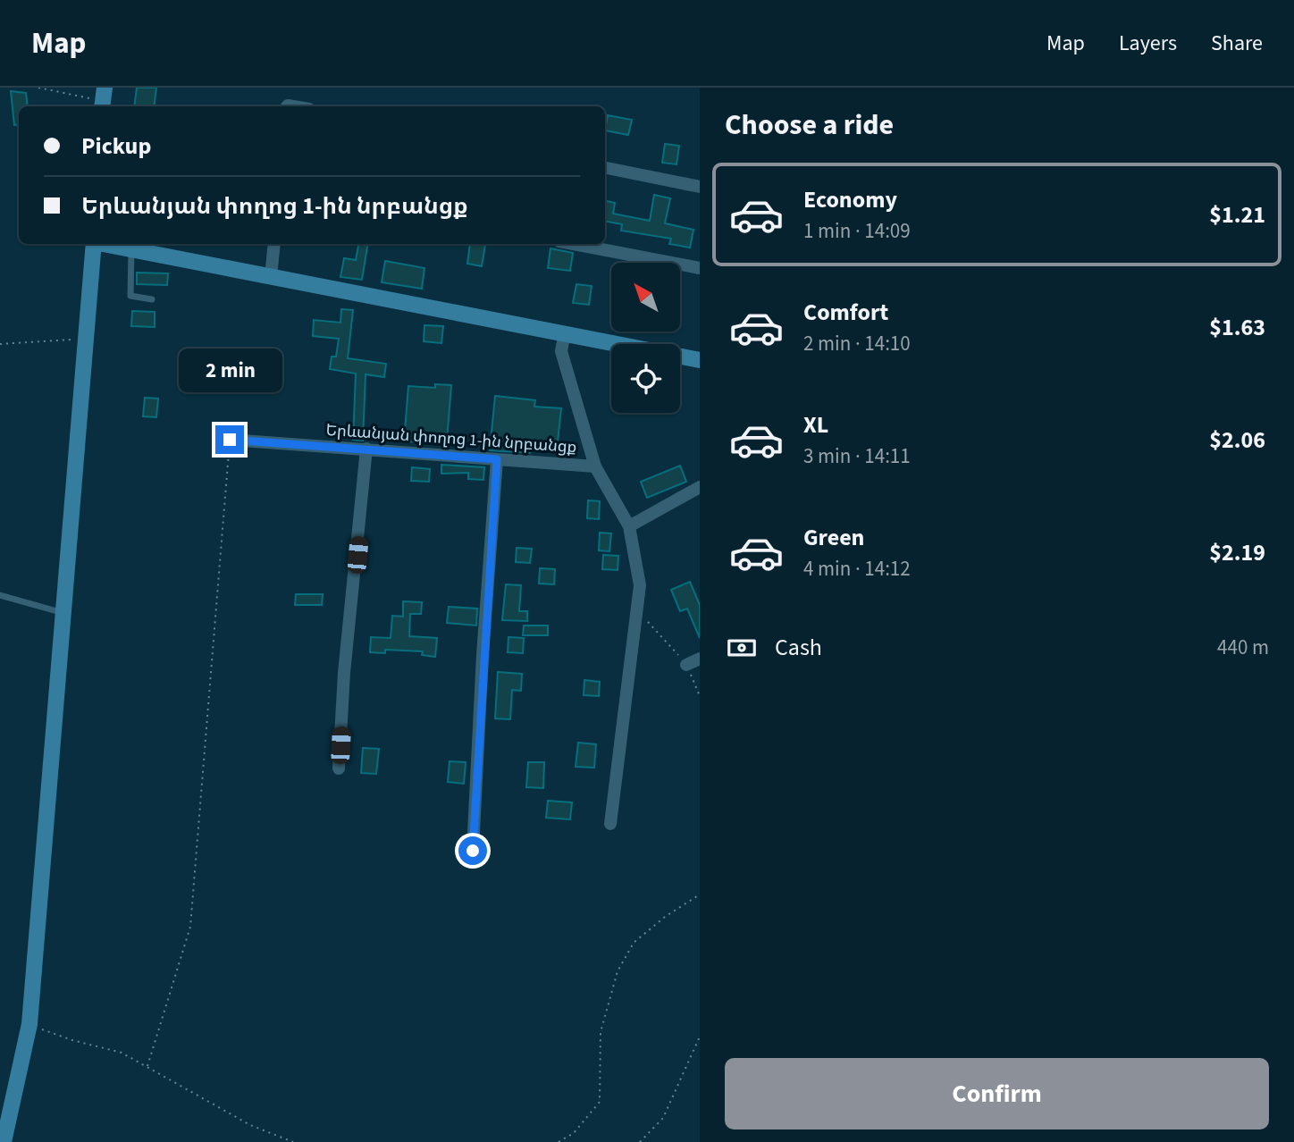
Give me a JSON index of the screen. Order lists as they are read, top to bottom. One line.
{"streets":{"street":["Երևանյան փողոց 1-ին նրբանցք"]},"north":"top left","page":{"header":"Map","nav":["Map","Layers","Share"],"heading":"Choose a ride","banner":["Pickup","Երևանյան փողոց 1-ին նրբանցք"],"list":[{"name":"Economy","note":"1 min · 14:09","value":"$1.21"},{"name":"Comfort","note":"2 min · 14:10","value":"$1.63"},{"name":"XL","note":"3 min · 14:11","value":"$2.06"},{"name":"Green","note":"4 min · 14:12","value":"$2.19"}],"bubble":"2 min","pay":["Cash","440 m"],"buttons":"Confirm"}}
